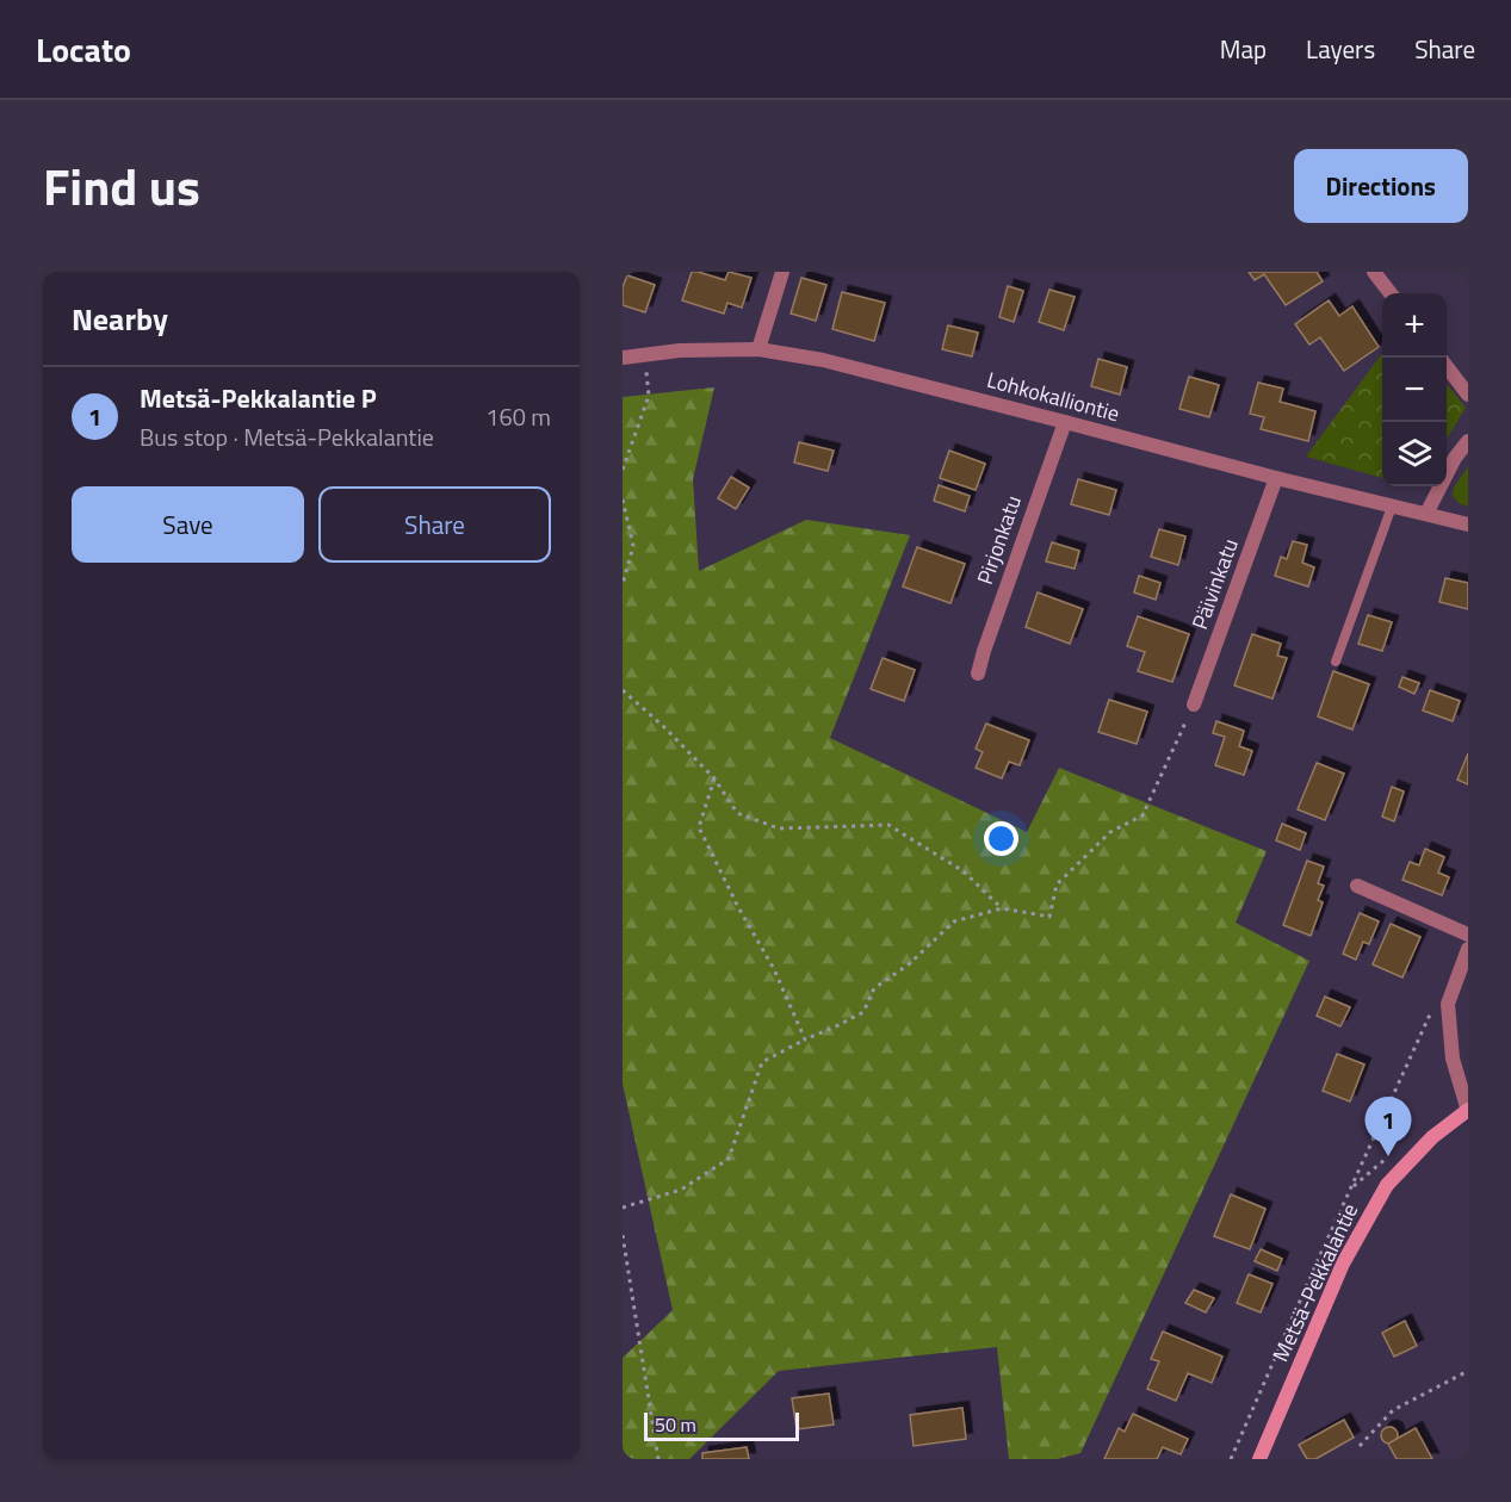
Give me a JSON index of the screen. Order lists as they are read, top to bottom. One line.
{"streets":{"street":["Lohkokalliontie","Pirjonkatu","Päivinkatu","Metsä-Pekkalantie"]},"crossings":[["Lohkokalliontie","Pirjonkatu"],["Lohkokalliontie","Päivinkatu"]],"scale_bar":"50 m","page":{"header":"Locato","nav":["Map","Layers","Share"],"title":"Find us","buttons":["Directions",["Save","Share"]],"heading":"Nearby","map_buttons":["+","−"],"list":[{"mark":"1","name":"Metsä-Pekkalantie P","note":"Bus stop · Metsä-Pekkalantie","value":"160 m"}],"pins":"1","scale":"50 m"}}
